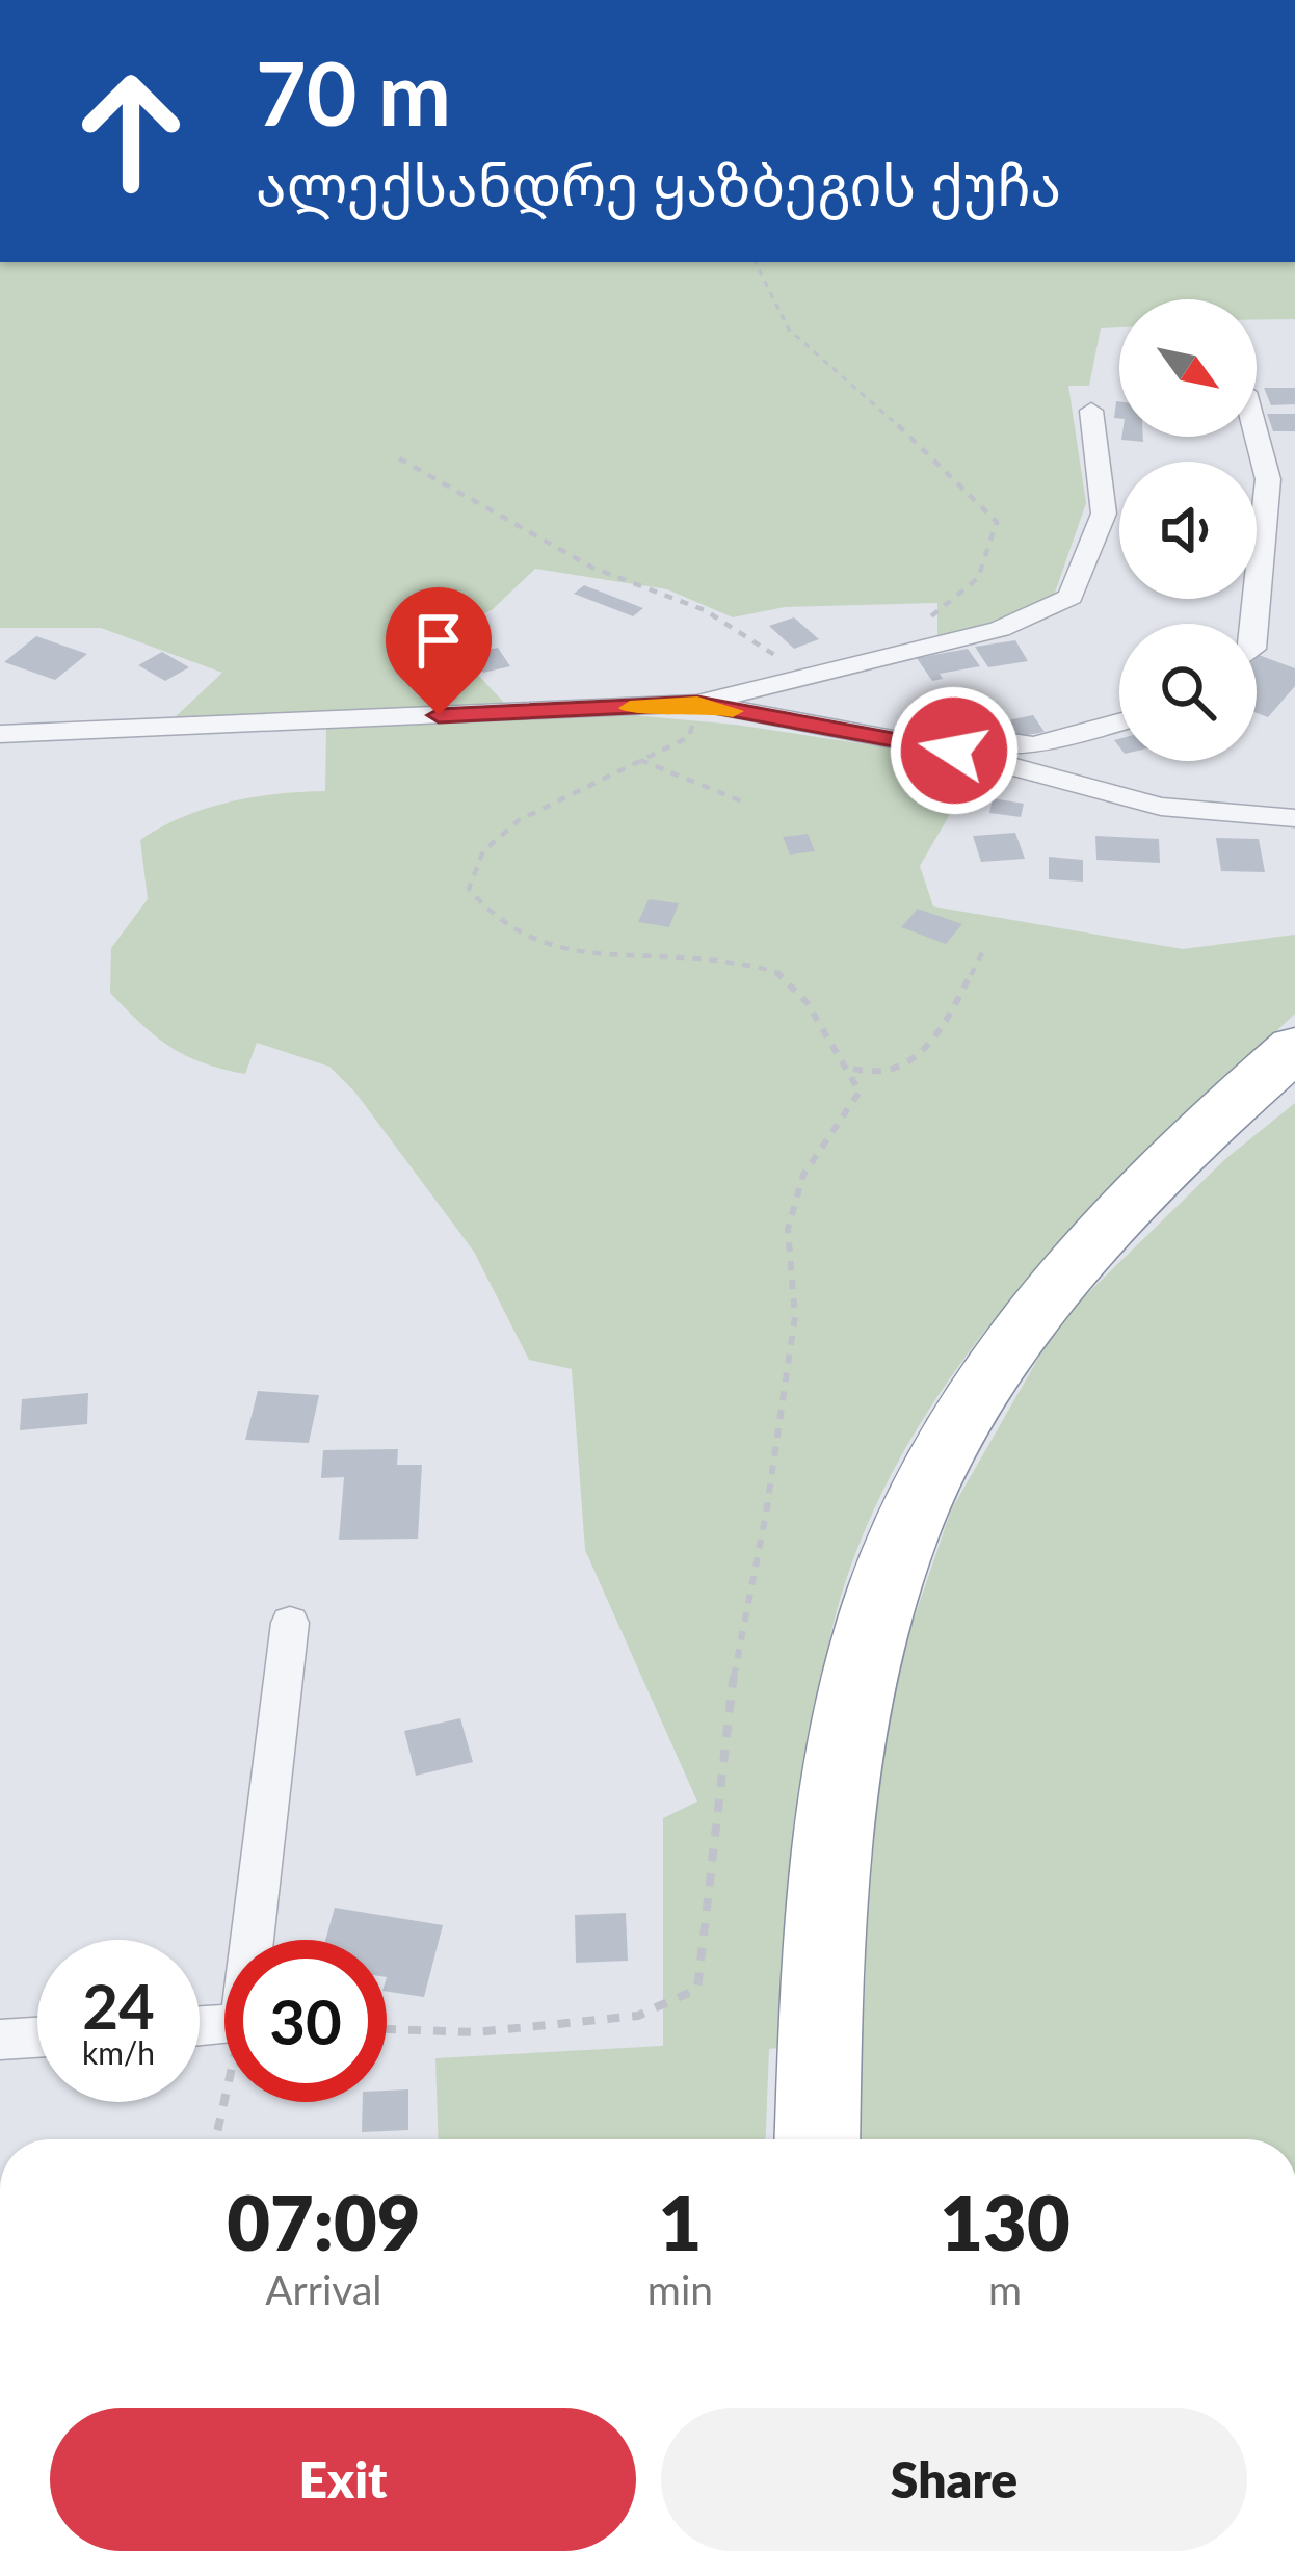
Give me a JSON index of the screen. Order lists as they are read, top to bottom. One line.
{"north":"bottom right","page":{"turn":["70 m","ალექსანდრე ყაზბეგის ქუჩა"],"speed":"24 km/h","limit":"30","eta":["07:09","Arrival","1","min","130","m"],"buttons":["Exit","Share"]}}
